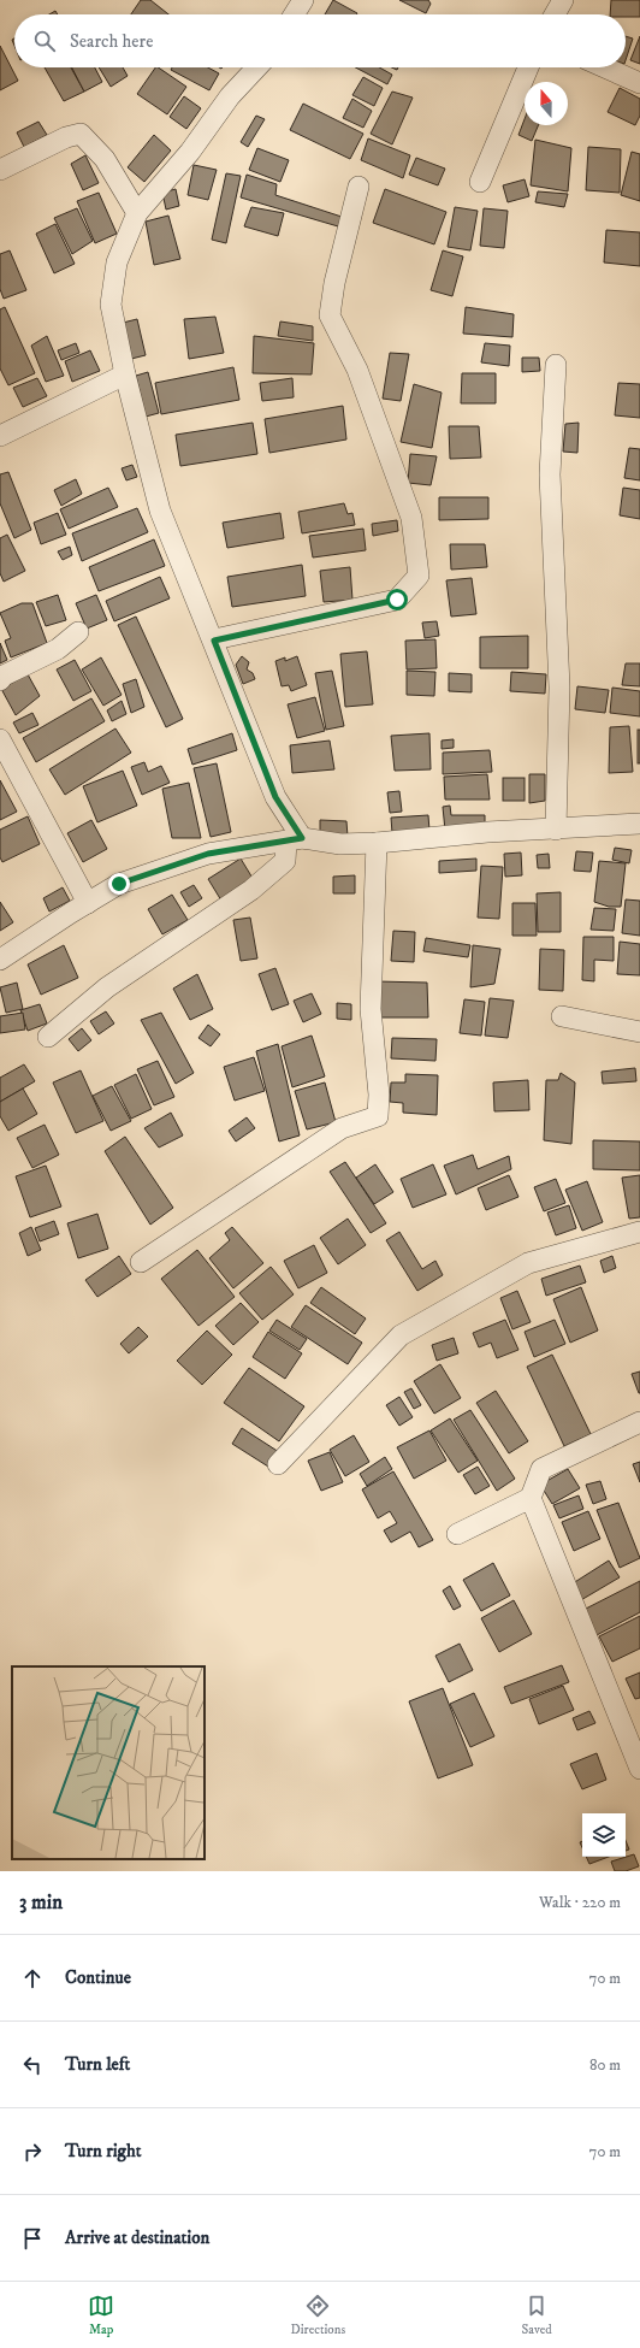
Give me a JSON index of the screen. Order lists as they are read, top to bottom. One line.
{"north":"top","page":{"search":"Search here","heading":["3 min","Walk · 220 m"],"list":[["Continue","70 m"],["Turn left","80 m"],["Turn right","70 m"],"Arrive at destination"],"nav":["Map","Directions","Saved"]}}
